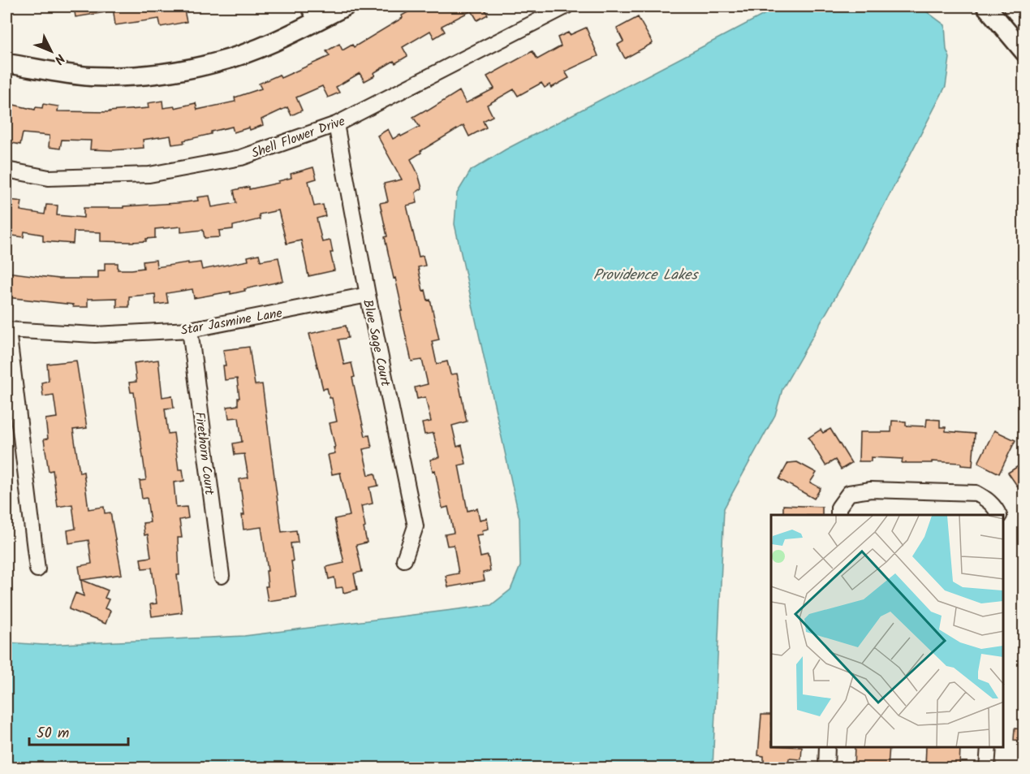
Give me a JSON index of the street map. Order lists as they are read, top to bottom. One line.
{"streets":{"street":["Shell Flower Drive","Star Jasmine Lane","Blue Sage Court","Firethorn Court"]},"crossings":[["Shell Flower Drive","Blue Sage Court"],["Star Jasmine Lane","Blue Sage Court"],["Star Jasmine Lane","Firethorn Court"]],"water":["Providence Lakes"],"scale_bar":"50 m","north":"bottom right"}
